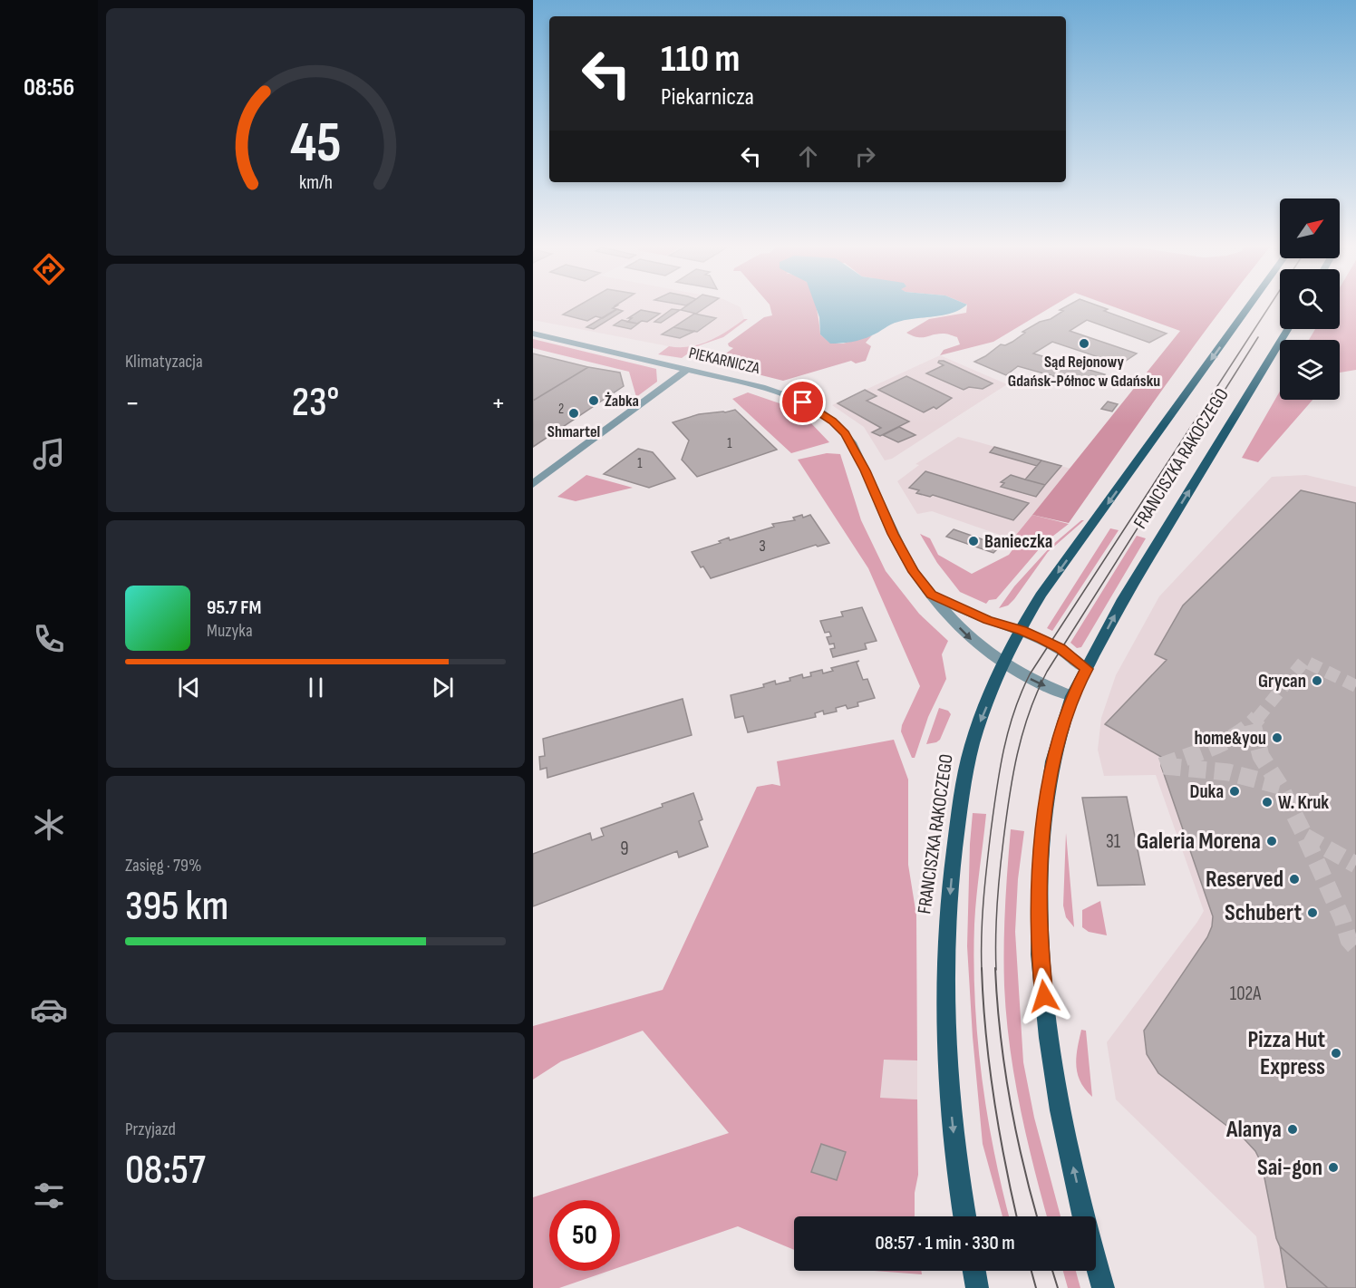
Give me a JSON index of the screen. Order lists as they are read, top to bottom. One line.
{"streets":{"main road":["FRANCISZKA RAKOCZEGO"],"street":["PIEKARNICZA"]},"crossings":[["PIEKARNICZA","FRANCISZKA RAKOCZEGO"]],"places":["Sąd Rejonowy Gdańsk-Północ w Gdańsku","Żabka","Shmartel","Banieczka","Grycan","home&you","Duka","W. Kruk","Galeria Morena","Reserved","Schubert","Pizza Hut Express","Alanya","Sai-gon"],"house_numbers":["2","1","1","3","31","9","102A"],"north":"top right","page":{"tabs":"08:56","turn":["110 m","Piekarnicza"],"tile":["Klimatyzacja",["Zasięg · 79%","395 km"],["Przyjazd","08:57"]],"heat":["−","23°","+"],"song":["95.7 FM","Muzyka"],"limit":"50","trip":"08:57 · 1 min · 330 m","gauge":["45","km/h"]}}
